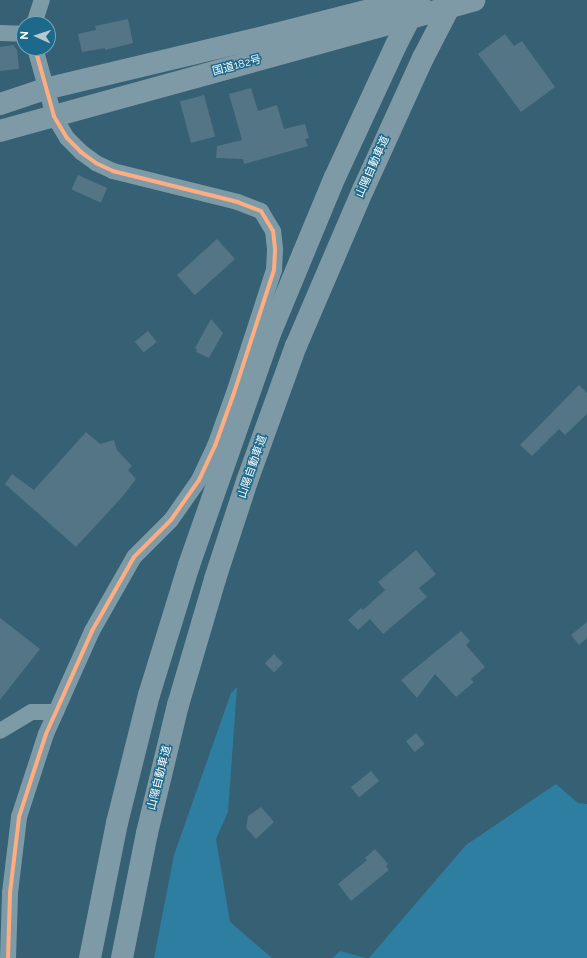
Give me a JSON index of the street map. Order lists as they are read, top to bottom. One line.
{"streets":{"highway":["国道182号","山陽自動車道"]},"north":"left"}
